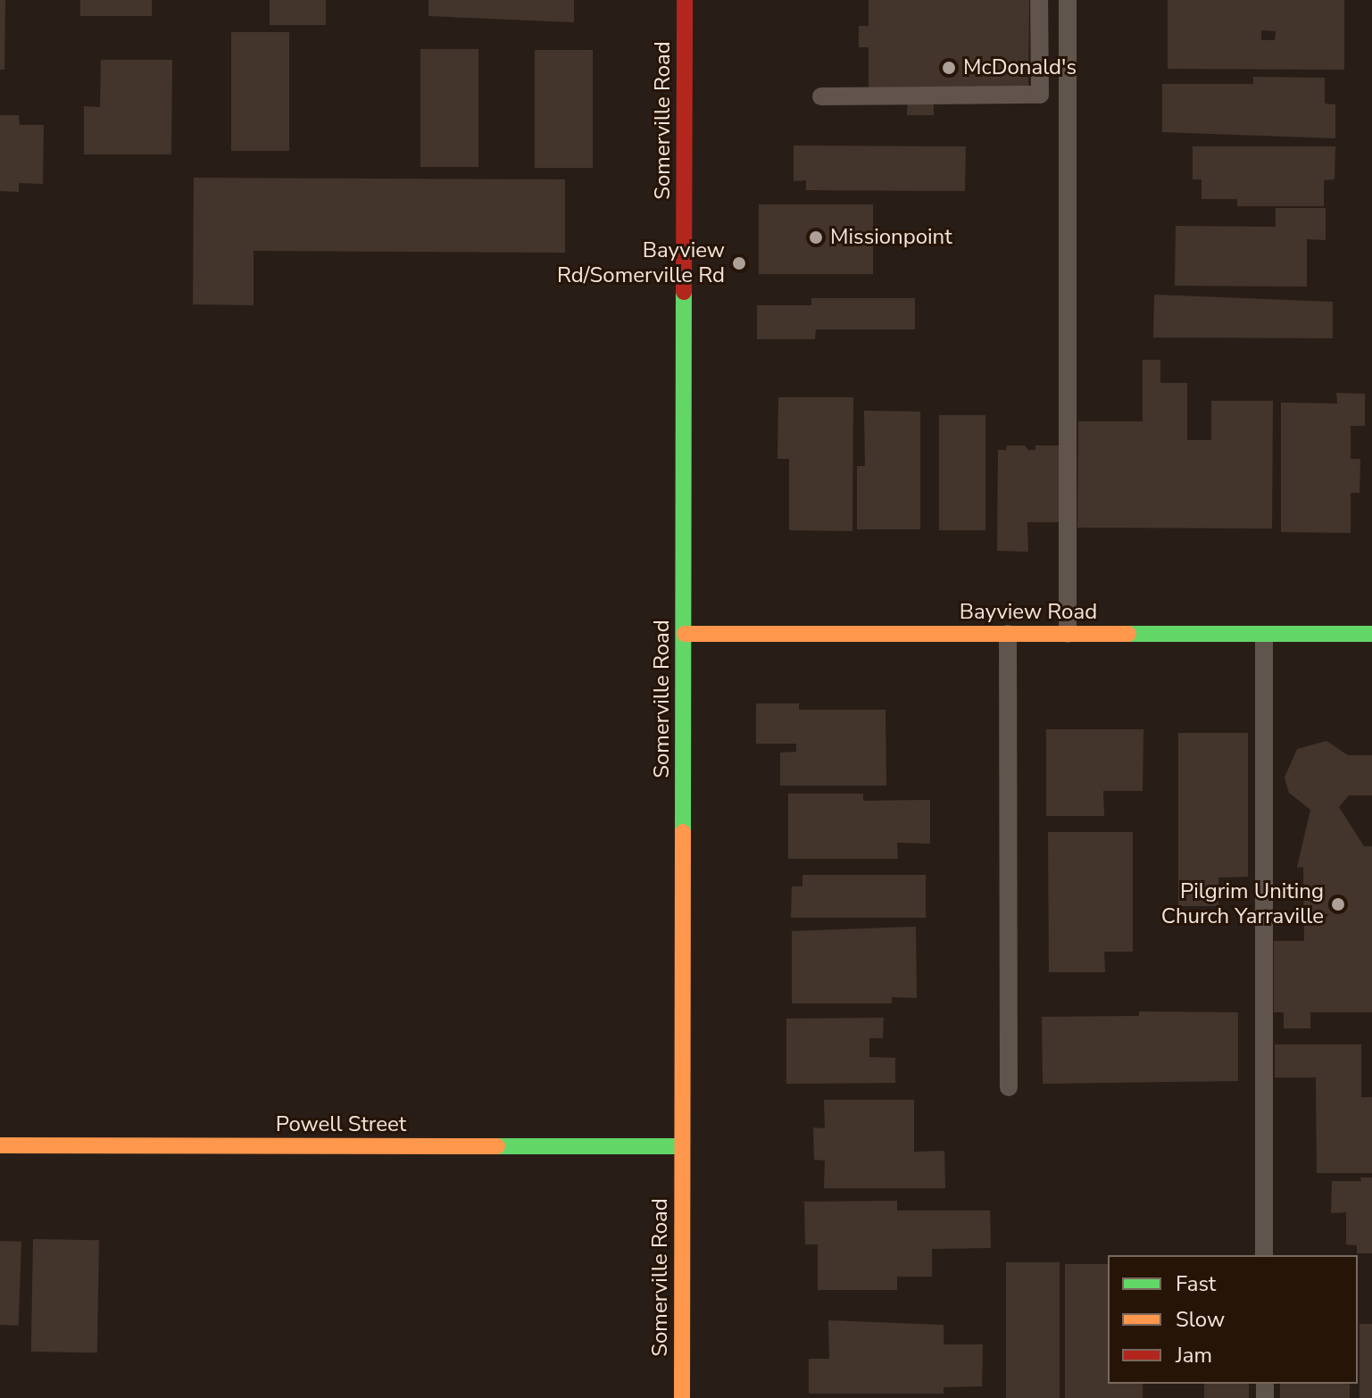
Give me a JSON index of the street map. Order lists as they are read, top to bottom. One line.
{"streets":{"main road":["Somerville Road","Bayview Road","Powell Street"]},"crossings":[["Somerville Road","Bayview Road"],["Somerville Road","Powell Street"]],"places":["McDonald's","Missionpoint","Bayview Rd/Somerville Rd","Pilgrim Uniting Church Yarraville"],"legend":["Fast","Slow","Jam"]}
